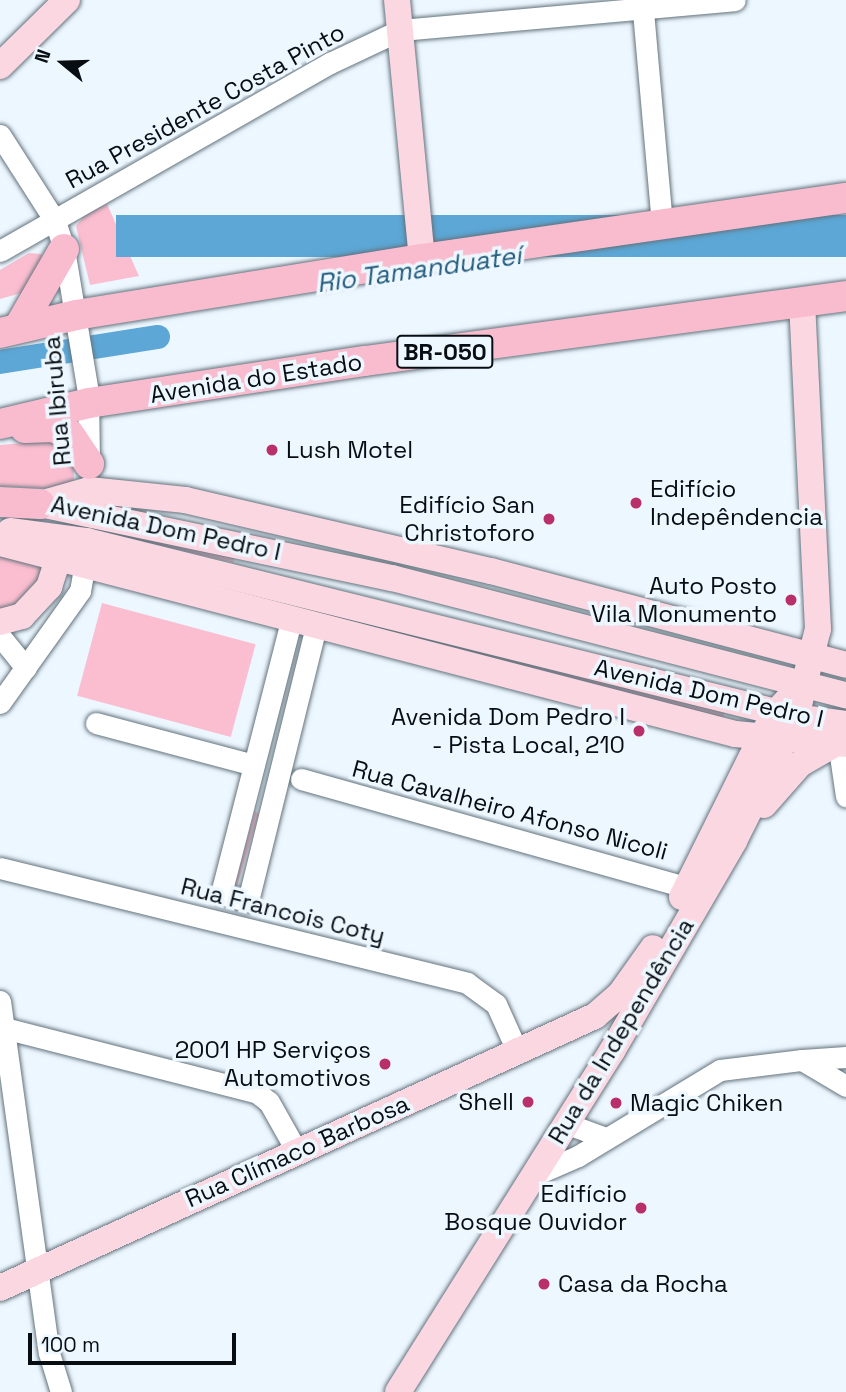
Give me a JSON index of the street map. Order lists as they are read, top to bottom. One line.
{"streets":{"highway":["BR-050","Avenida do Estado"],"main road":["Avenida Dom Pedro I","Rua da Independência","Rua Clímaco Barbosa"],"street":["Rua Presidente Costa Pinto","Rua Ibiruba","Rua Cavalheiro Afonso Nicoli","Rua Francois Coty"]},"crossings":[["Rua Presidente Costa Pinto","Rua Ibiruba"],["Avenida do Estado","Rua Ibiruba"],["Rua Ibiruba","Avenida Dom Pedro I"],["Avenida Dom Pedro I","Rua da Independência"],["Rua Cavalheiro Afonso Nicoli","Rua da Independência"],["Rua Francois Coty","Rua Clímaco Barbosa"],["Rua da Independência","Rua Clímaco Barbosa"]],"water":["Rio Tamanduateí"],"places":["Lush Motel","Edifício Indepêndencia","Edifício San Christoforo","Auto Posto Vila Monumento","Avenida Dom Pedro I - Pista Local, 210","2001 HP Serviços Automotivos","Shell","Magic Chiken","Edifício Bosque Ouvidor","Casa da Rocha"],"scale_bar":"100 m","north":"left"}
